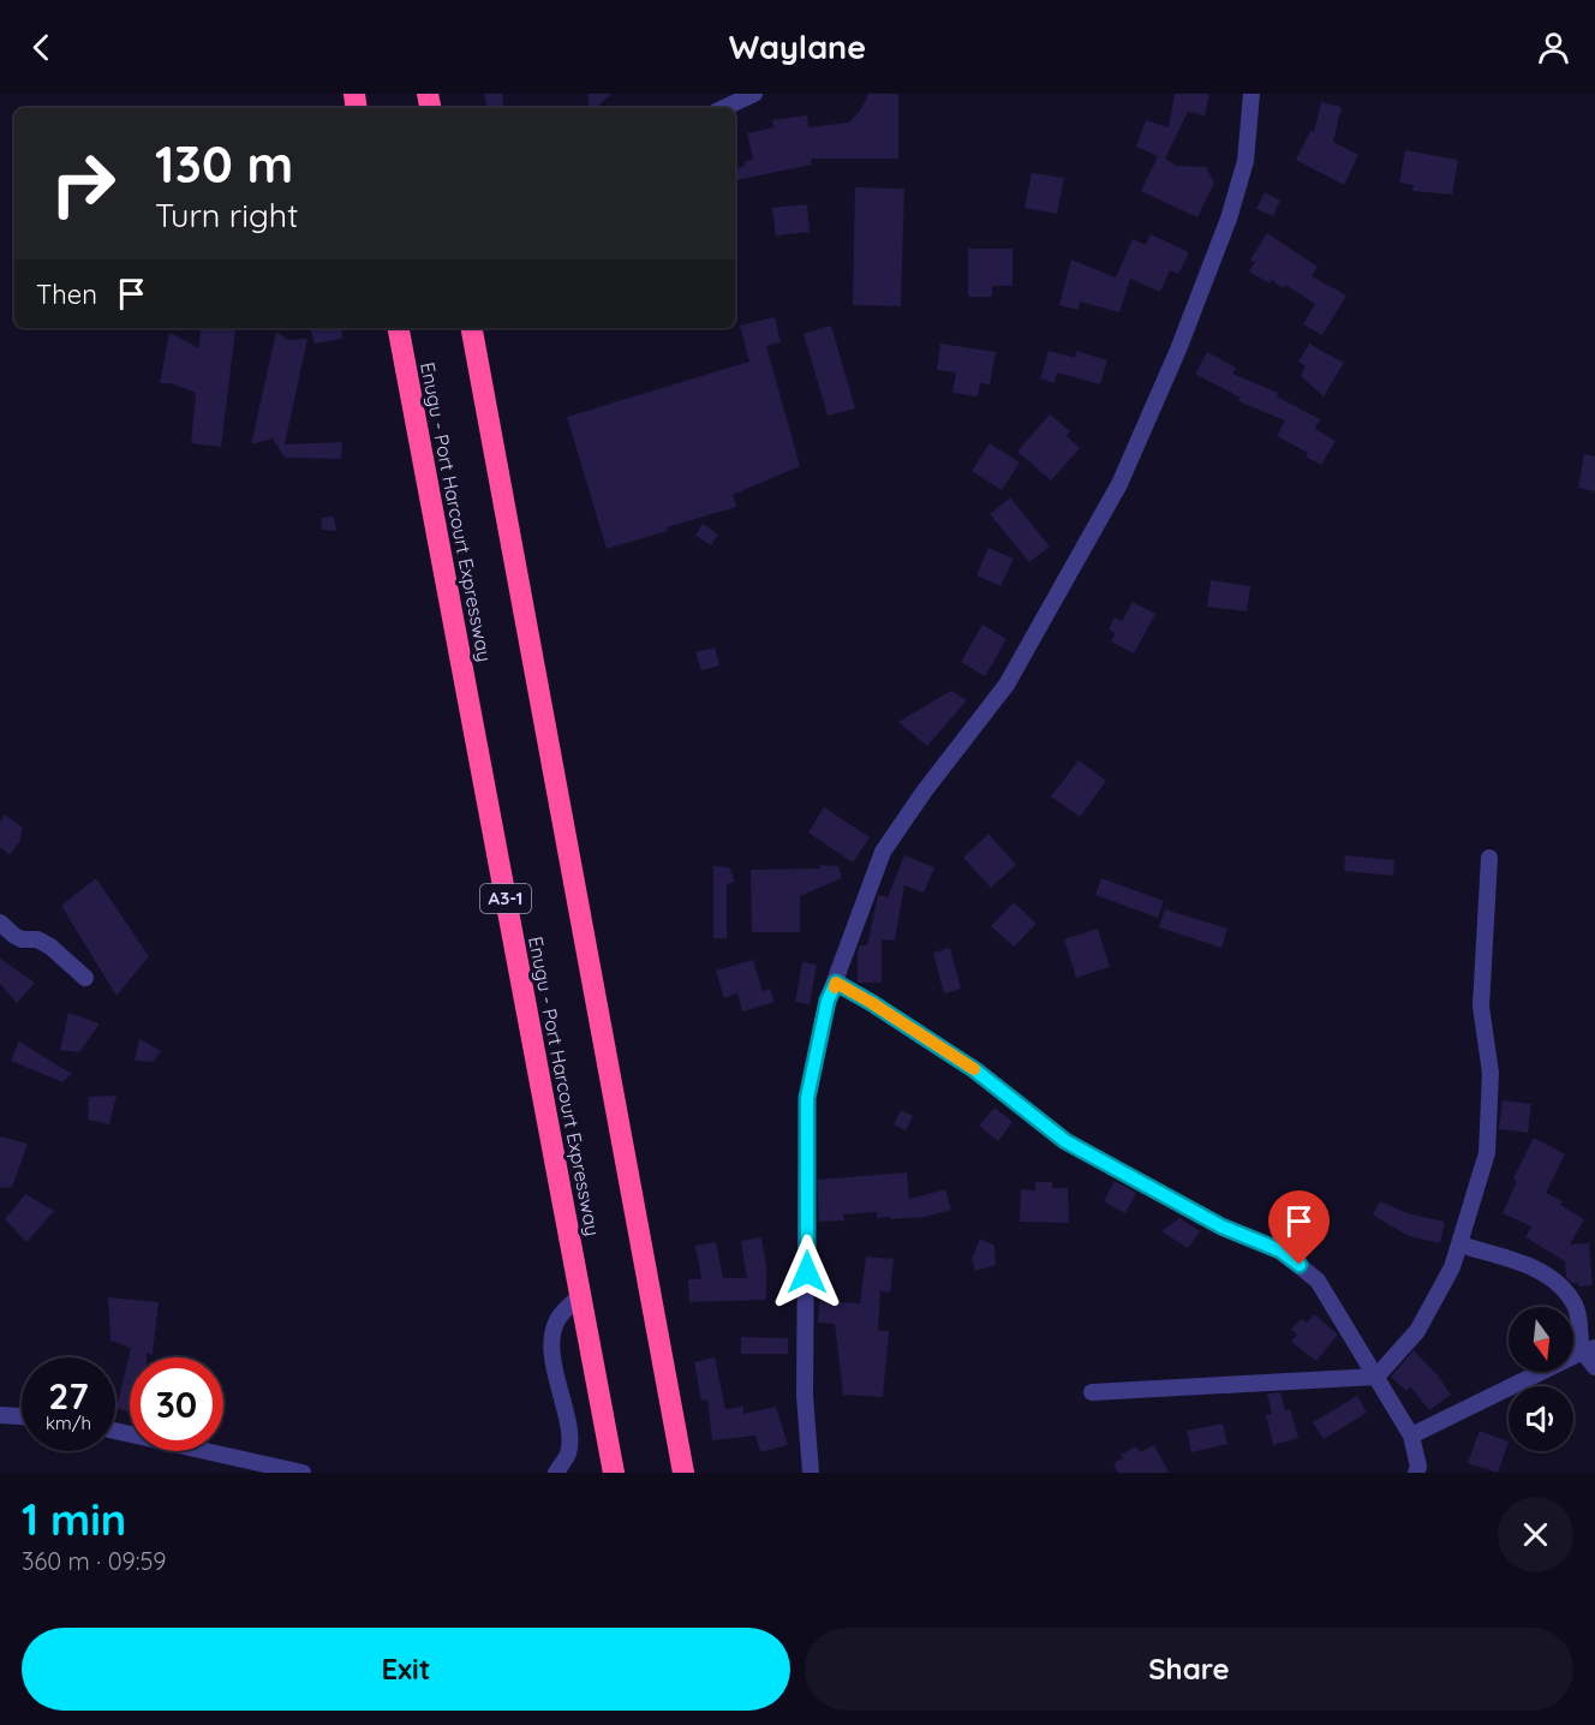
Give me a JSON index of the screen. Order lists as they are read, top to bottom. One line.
{"streets":{"highway":["Enugu - Port Harcourt Expressway","A3-1"]},"north":"bottom","page":{"header":"Waylane","turn":["130 m","Turn right"],"then":"Then","speed":"27 km/h","limit":"30","heading":["1 min","360 m · 09:59"],"buttons":["Exit","Share"]}}
